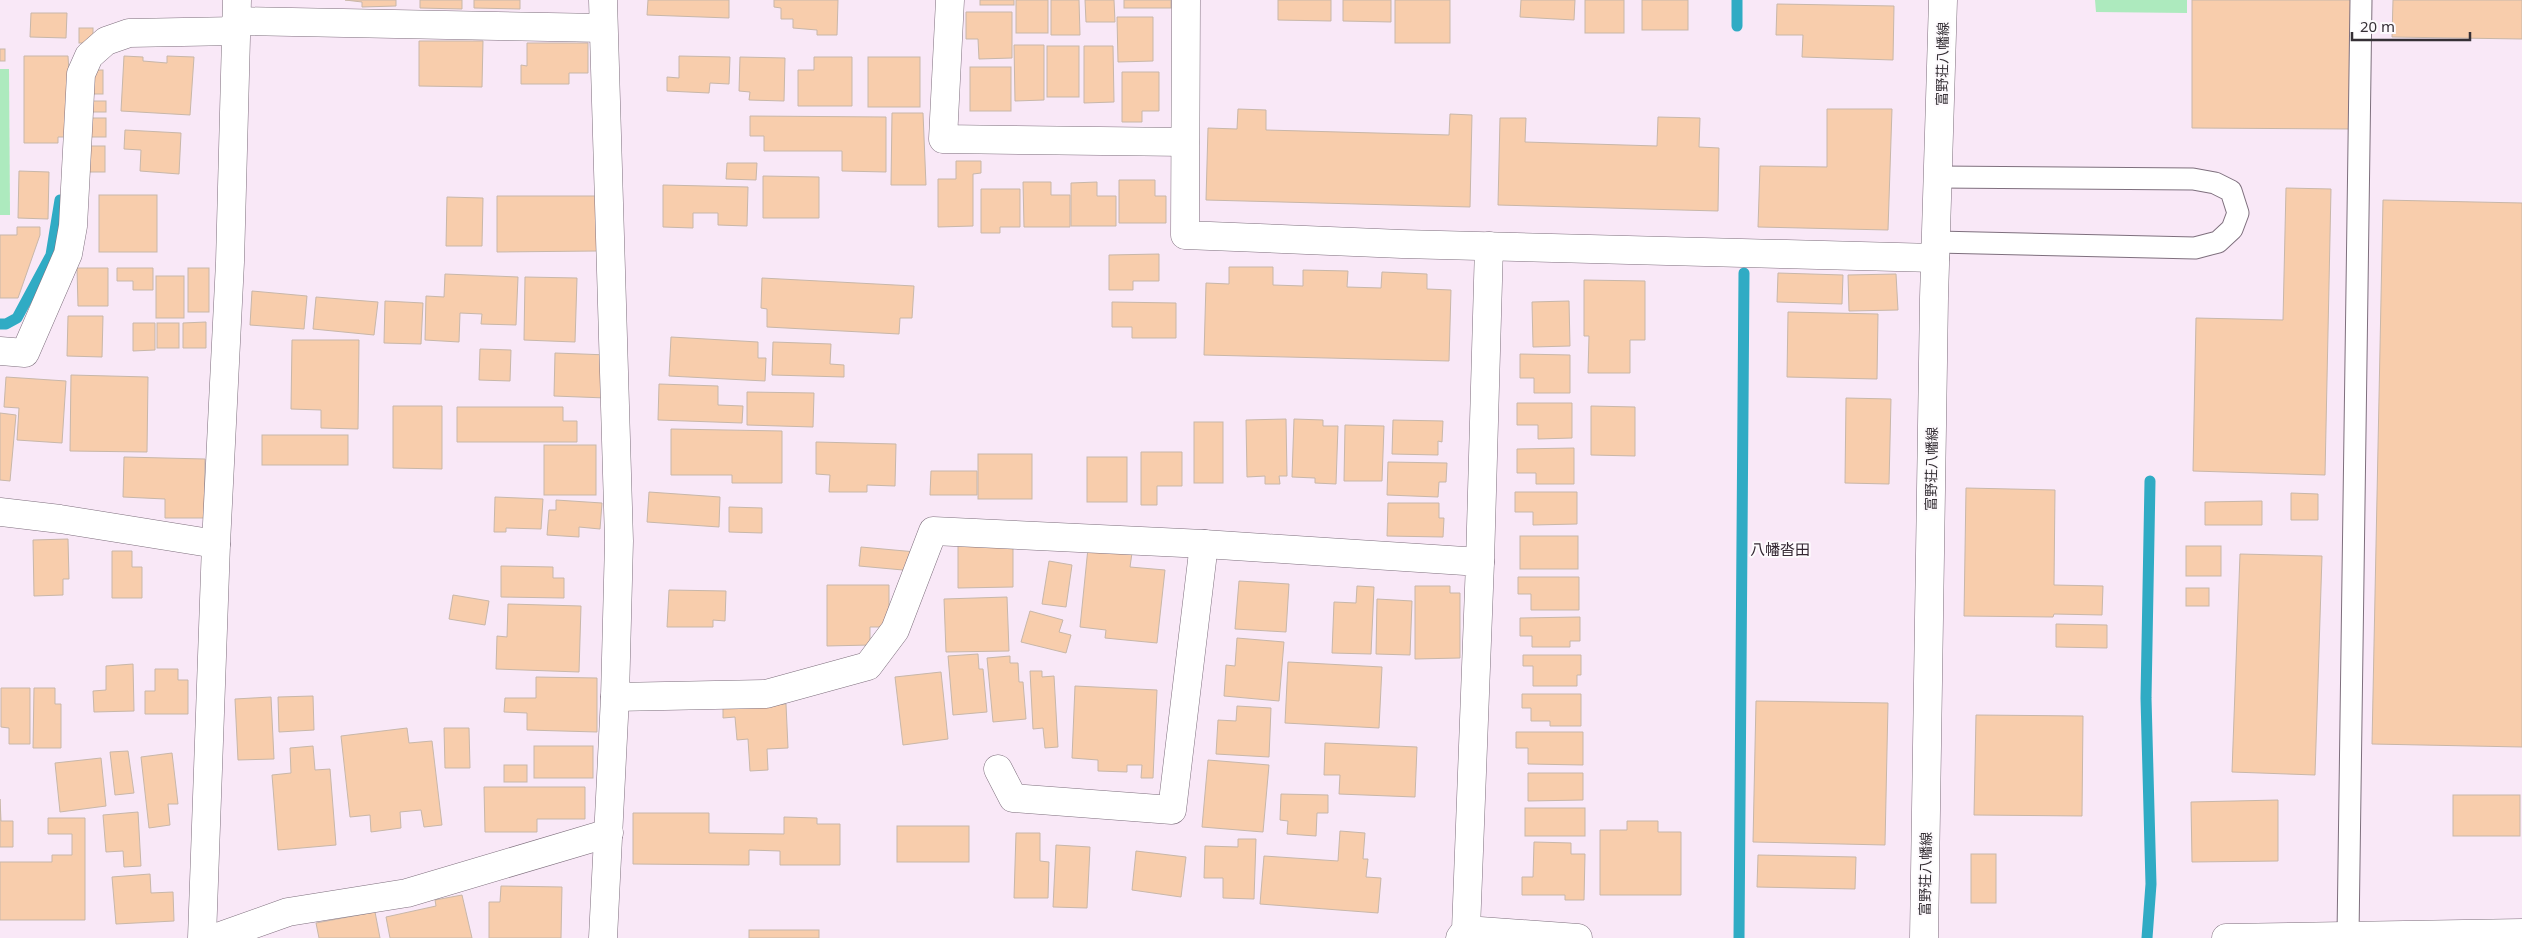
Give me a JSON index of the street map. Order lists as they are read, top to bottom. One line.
{"streets":{"street":["富野荘八幡線"]},"districts":["八幡沓田"],"scale_bar":"20 m"}
